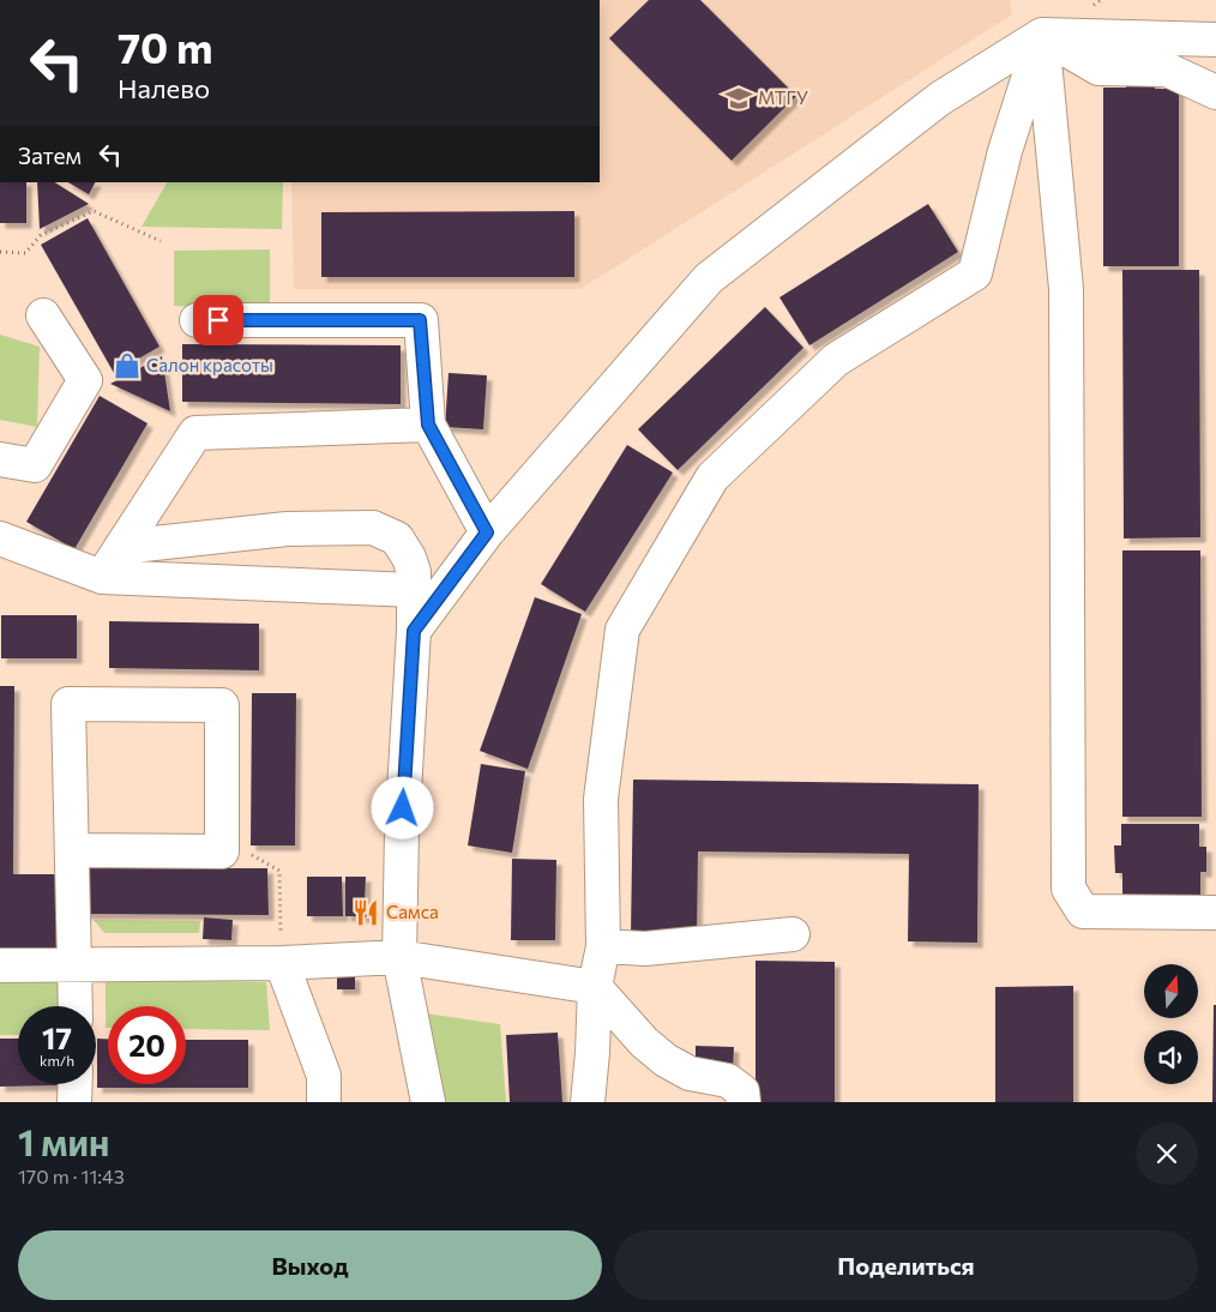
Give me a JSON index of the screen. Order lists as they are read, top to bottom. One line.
{"places":{"school or university":["МТГУ"],"shop":["Салон красоты"],"restaurant":["Самса"]},"north":"top","page":{"turn":["70 m","Налево"],"then":"Затем","speed":"17 km/h","limit":"20","heading":["1 мин","170 m · 11:43"],"buttons":["Выход","Поделиться"]}}
